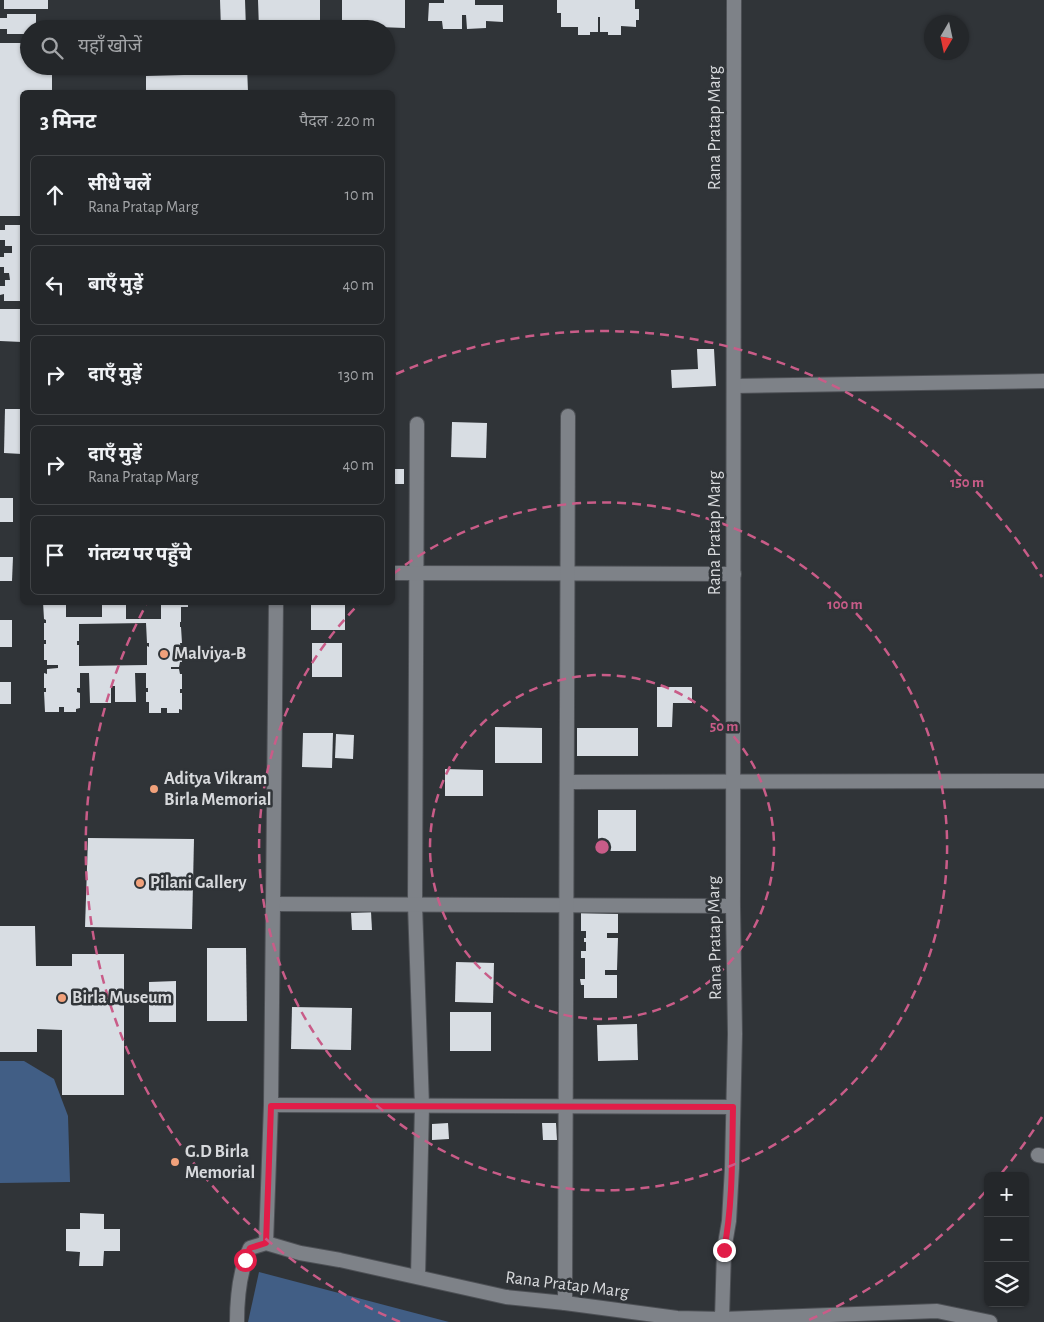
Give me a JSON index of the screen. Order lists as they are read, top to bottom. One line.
{"streets":{"street":["Rana Pratap Marg"]},"places":["Malviya-B","Aditya Vikram Birla Memorial","Pilani Gallery","Birla Museum","G.D Birla Memorial"],"north":"bottom","page":{"search":"यहाँ खोजें","heading":["3 मिनट","पैदल · 220 m"],"list":[["सीधे चलें","Rana Pratap Marg","10 m"],["बाएँ मुड़ें","40 m"],["दाएँ मुड़ें","130 m"],["दाएँ मुड़ें","Rana Pratap Marg","40 m"],"गंतव्य पर पहुँचे"],"map_buttons":["+","−"]},"rings":["150 m","100 m","50 m"]}
